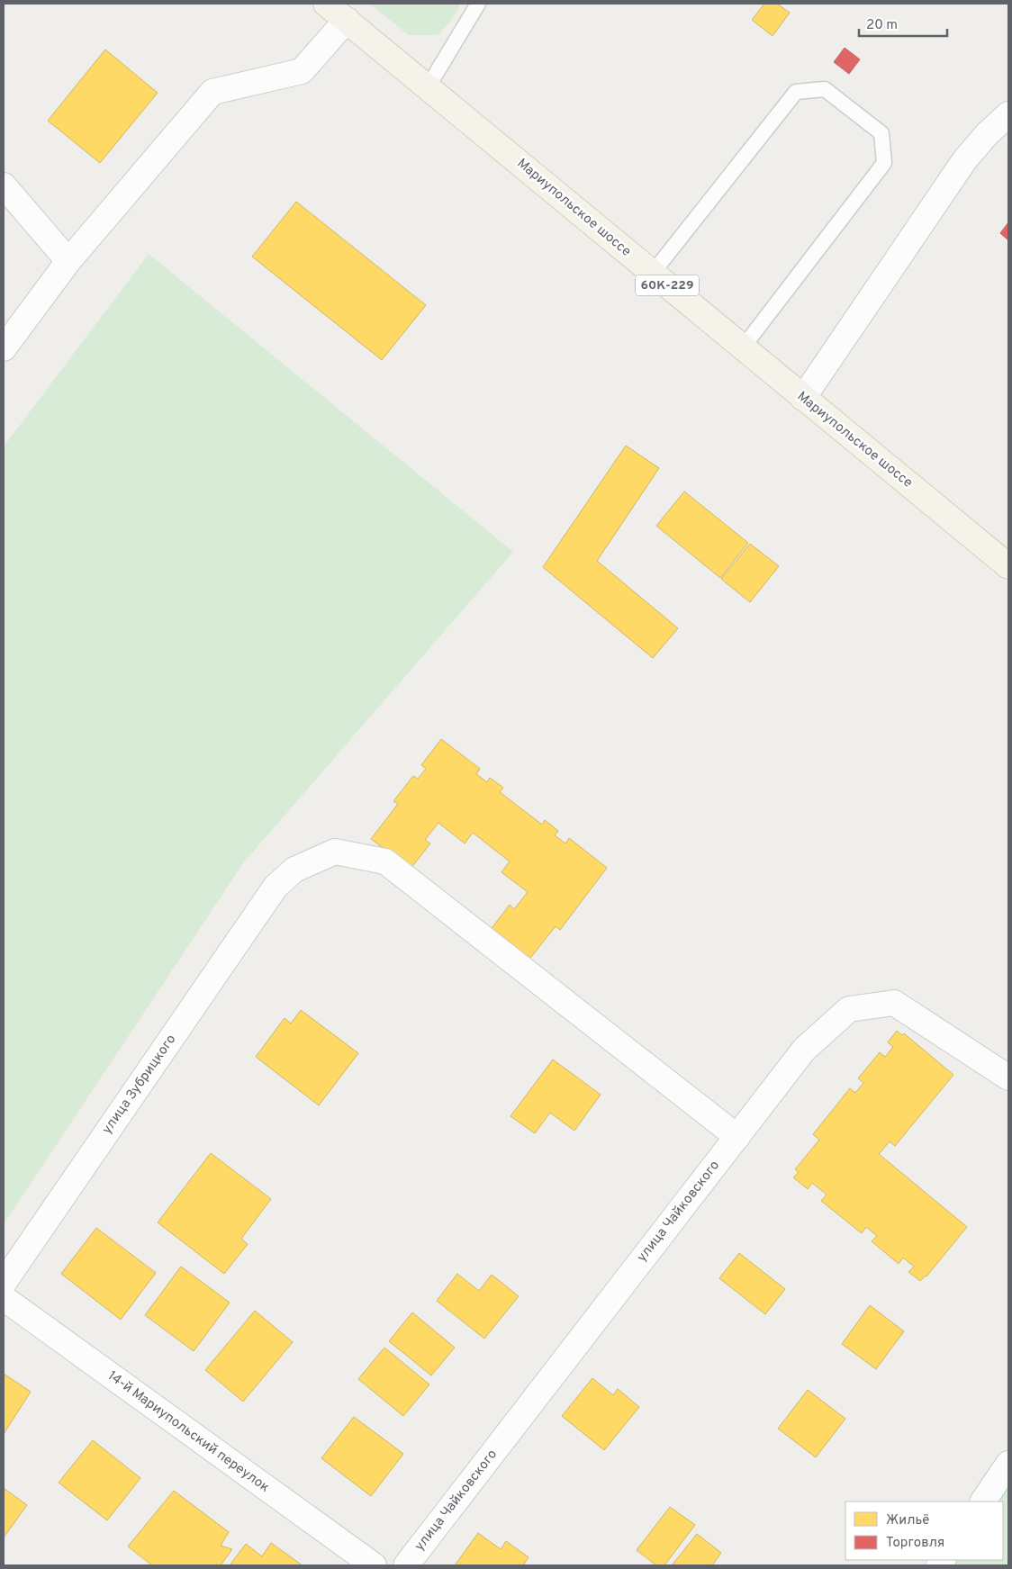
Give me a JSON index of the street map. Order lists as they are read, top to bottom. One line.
{"streets":{"main road":["Мариупольское шоссе","60К-229"],"street":["улица Зубрицкого","улица Чайковского","14-й Мариупольский переулок"]},"crossings":[["улица Зубрицкого","улица Чайковского"]],"legend":["Жильё","Торговля"],"scale_bar":"20 m"}
